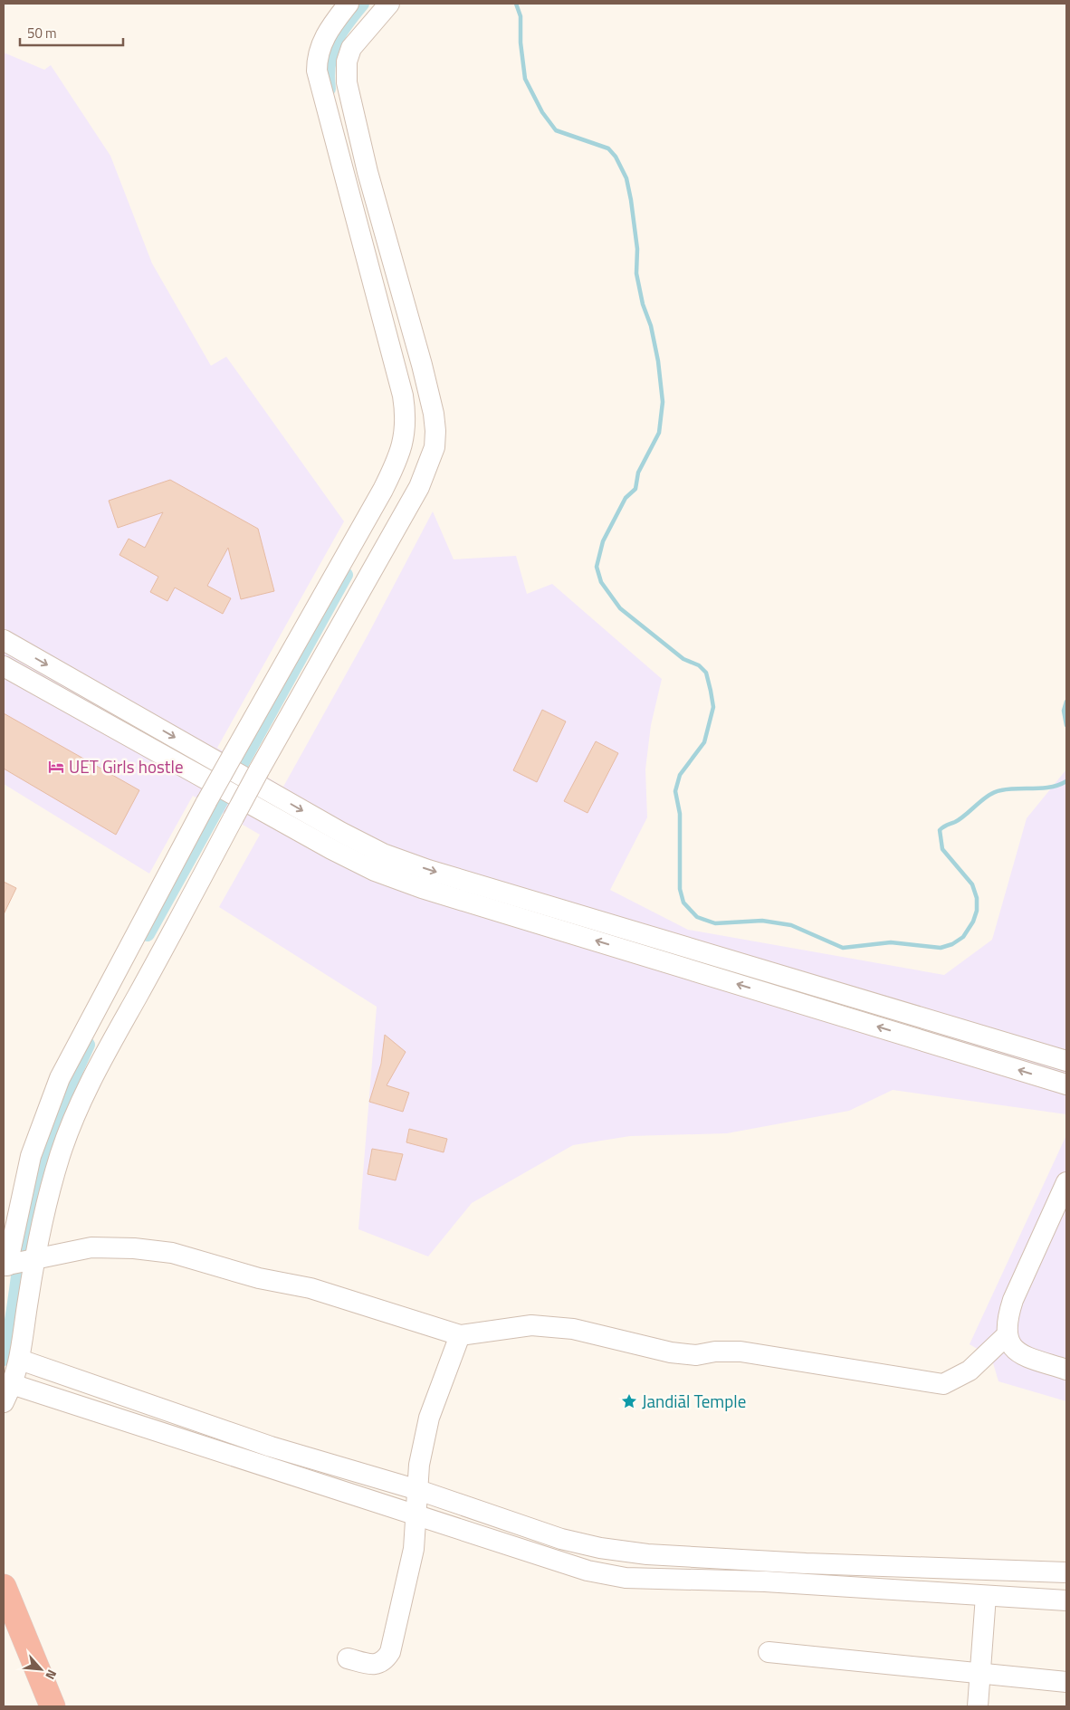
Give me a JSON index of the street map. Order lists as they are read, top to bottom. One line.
{"places":{"hotel":["UET Girls hostle"],"place":["Jandiāl Temple"]},"scale_bar":"50 m","north":"bottom right"}
